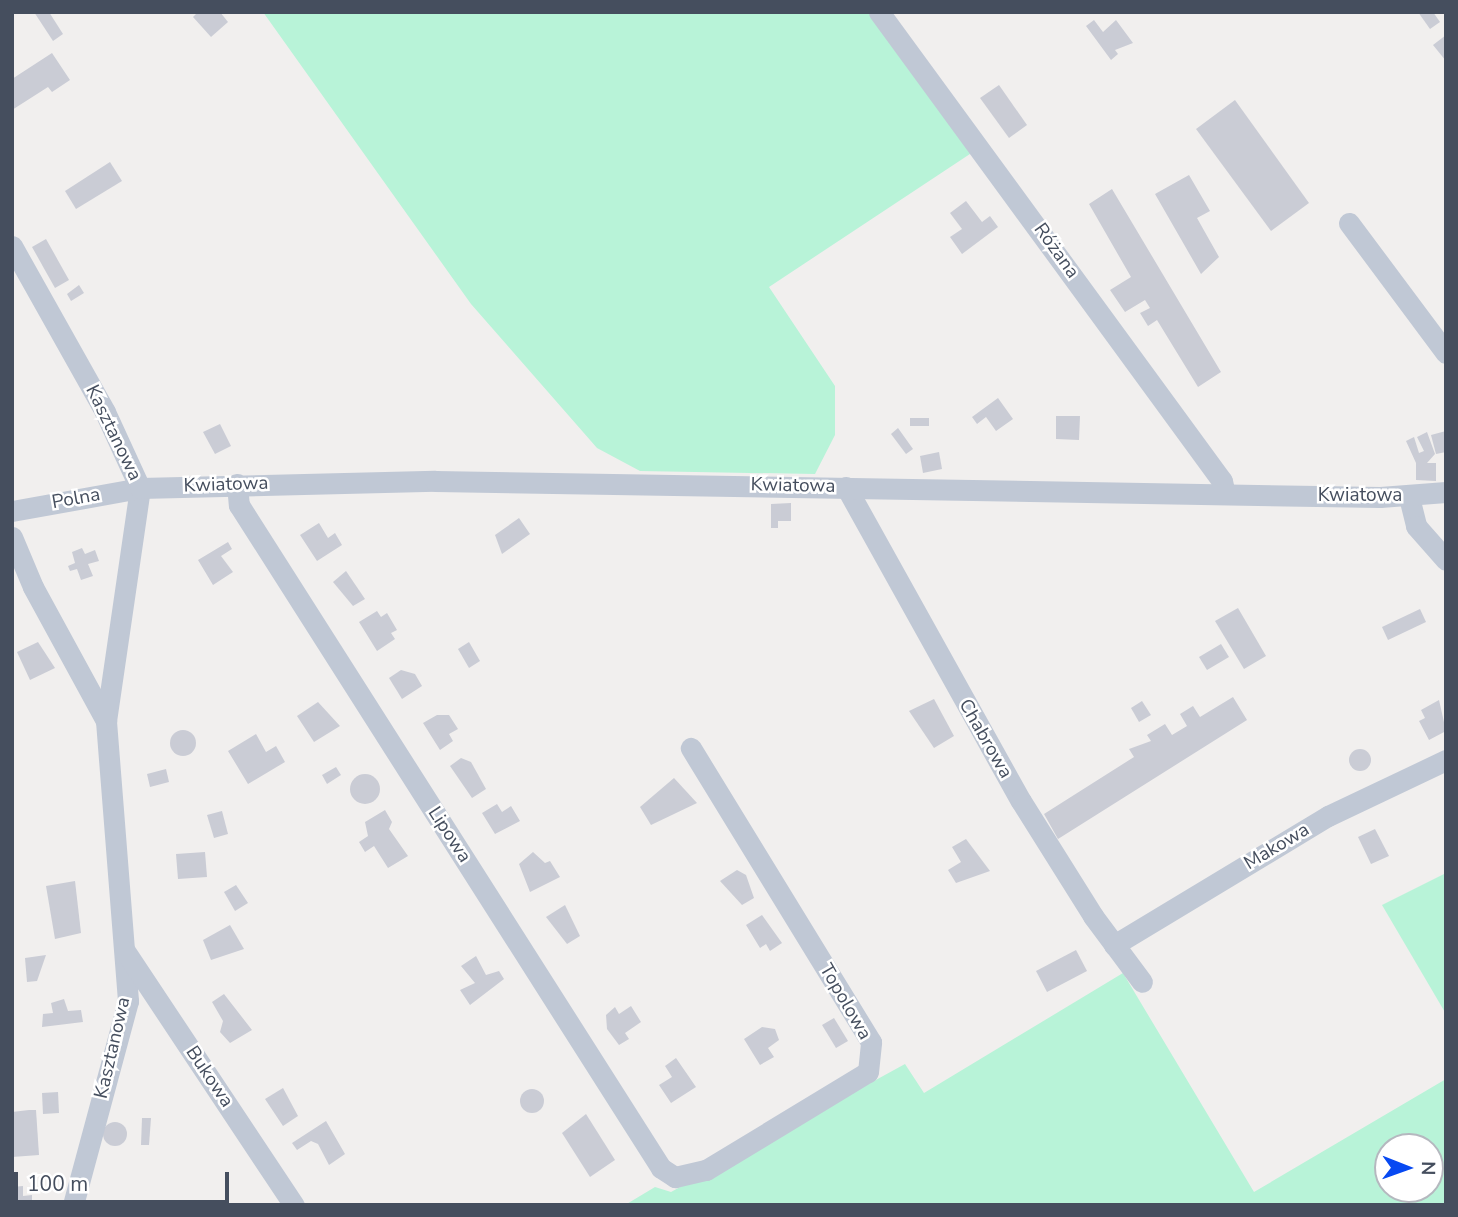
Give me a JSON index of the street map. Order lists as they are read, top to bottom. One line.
{"streets":{"street":["Różana","Kasztanowa","Kwiatowa","Polna","Chabrowa","Lipowa","Makowa","Topolowa","Bukowa"]},"crossings":[["Różana","Kwiatowa"],["Kasztanowa","Kwiatowa"],["Kasztanowa","Polna"],["Kasztanowa","Bukowa"],["Kwiatowa","Polna"],["Kwiatowa","Chabrowa"],["Kwiatowa","Lipowa"],["Chabrowa","Makowa"],["Lipowa","Topolowa"]],"scale_bar":"100 m","north":"right"}
